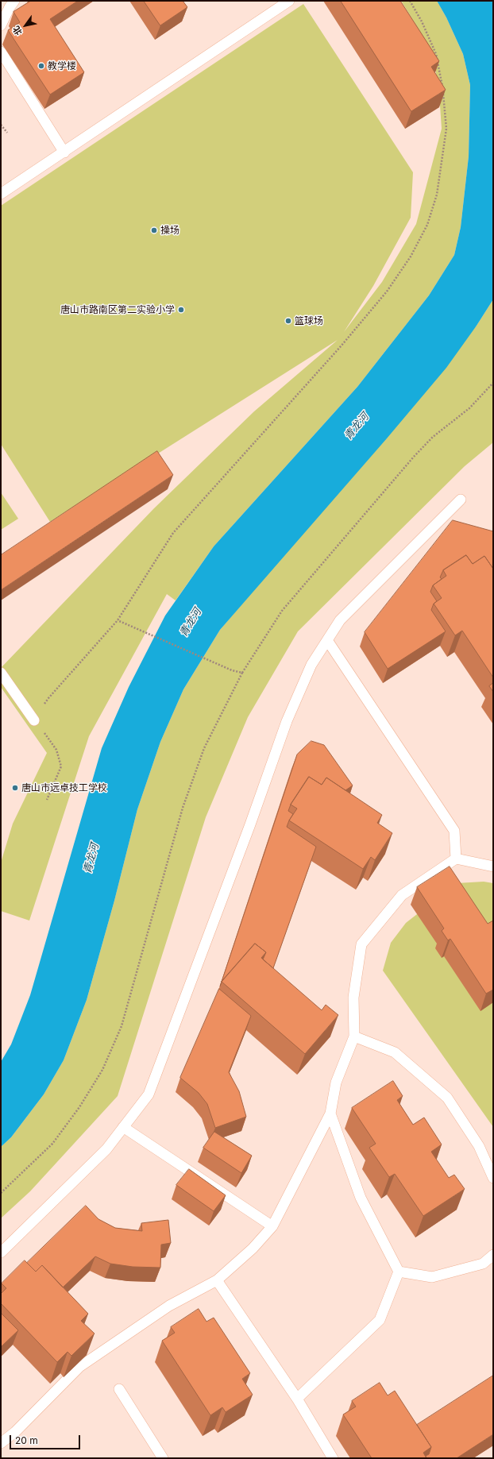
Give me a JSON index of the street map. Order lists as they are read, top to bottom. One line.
{"water":["青龙河"],"places":["教学楼","操场","唐山市路南区第二实验小学","篮球场","唐山市远卓技工学校"],"scale_bar":"20 m","north":"bottom left"}
